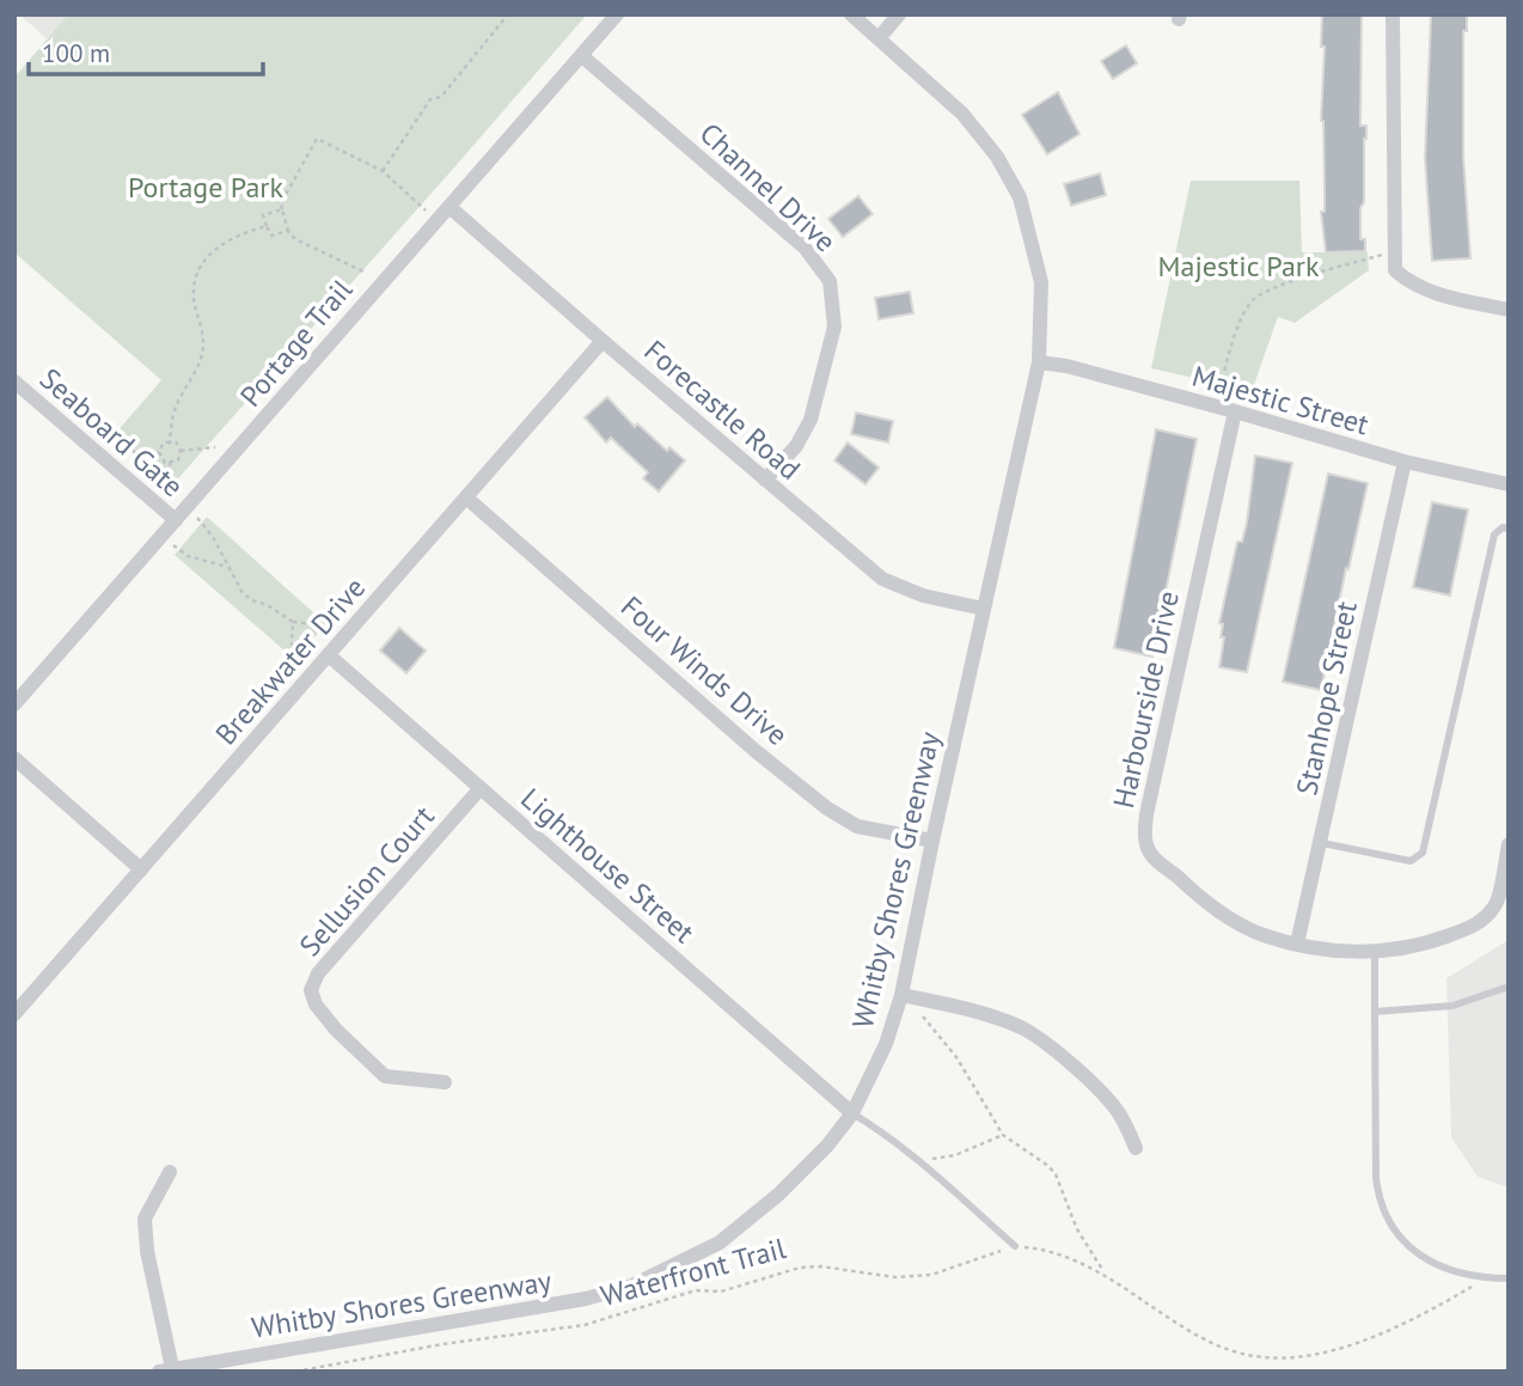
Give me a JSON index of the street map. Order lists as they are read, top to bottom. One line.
{"streets":{"street":["Channel Drive","Portage Trail","Majestic Street","Forecastle Road","Seaboard Gate","Breakwater Drive","Four Winds Drive","Stanhope Street","Harbourside Drive","Lighthouse Street","Whitby Shores Greenway","Sellusion Court"],"path":["Waterfront Trail"]},"crossings":[["Channel Drive","Portage Trail"],["Channel Drive","Forecastle Road"],["Portage Trail","Forecastle Road"],["Portage Trail","Seaboard Gate"],["Majestic Street","Stanhope Street"],["Majestic Street","Harbourside Drive"],["Majestic Street","Whitby Shores Greenway"],["Forecastle Road","Breakwater Drive"],["Forecastle Road","Whitby Shores Greenway"],["Breakwater Drive","Four Winds Drive"],["Breakwater Drive","Lighthouse Street"],["Four Winds Drive","Whitby Shores Greenway"],["Stanhope Street","Harbourside Drive"],["Lighthouse Street","Whitby Shores Greenway"],["Lighthouse Street","Sellusion Court"]],"parks":["Portage Park","Majestic Park"],"scale_bar":"100 m"}
